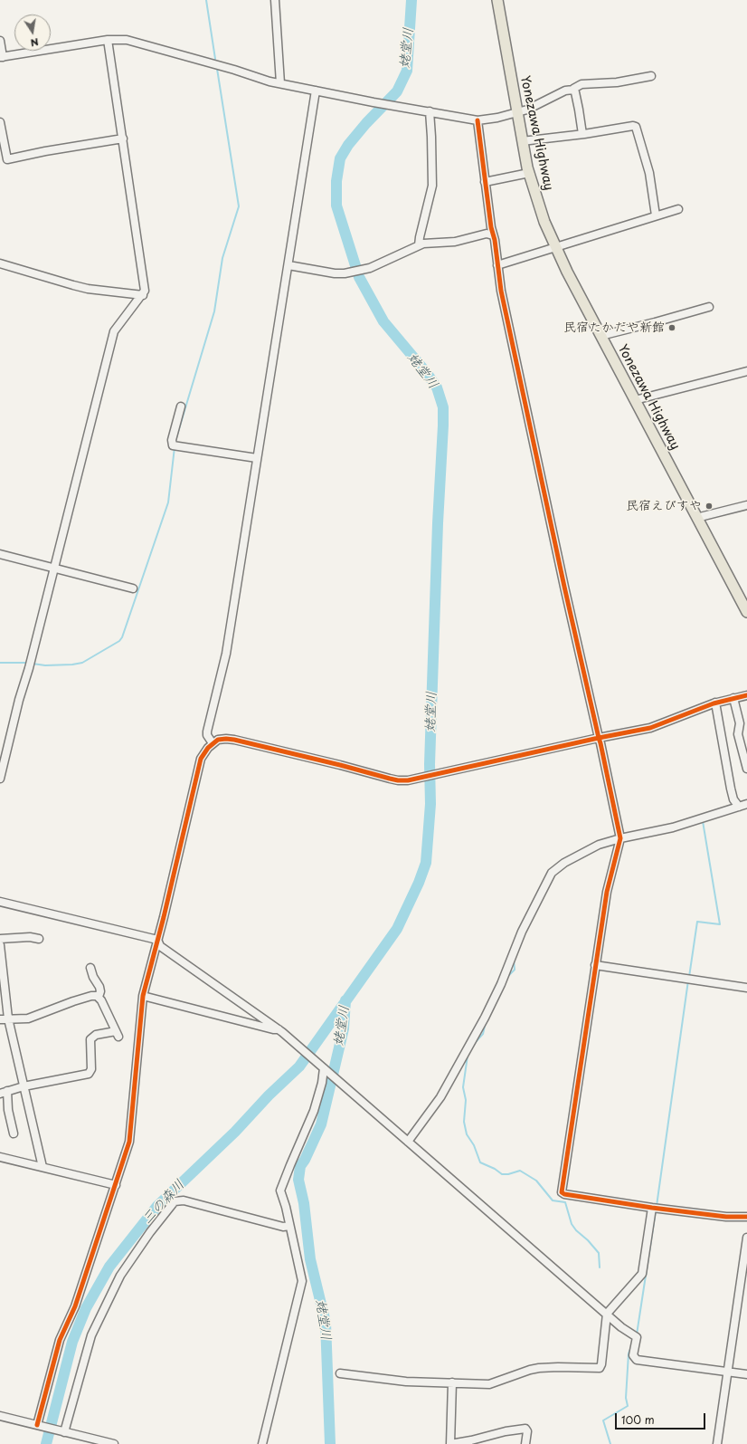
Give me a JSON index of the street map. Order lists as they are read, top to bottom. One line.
{"streets":{"highway":["Yonezawa Highway"]},"water":["姥堂川","三の森川"],"places":["民宿たかだや新館","民宿えびすや"],"scale_bar":"100 m","north":"bottom"}
